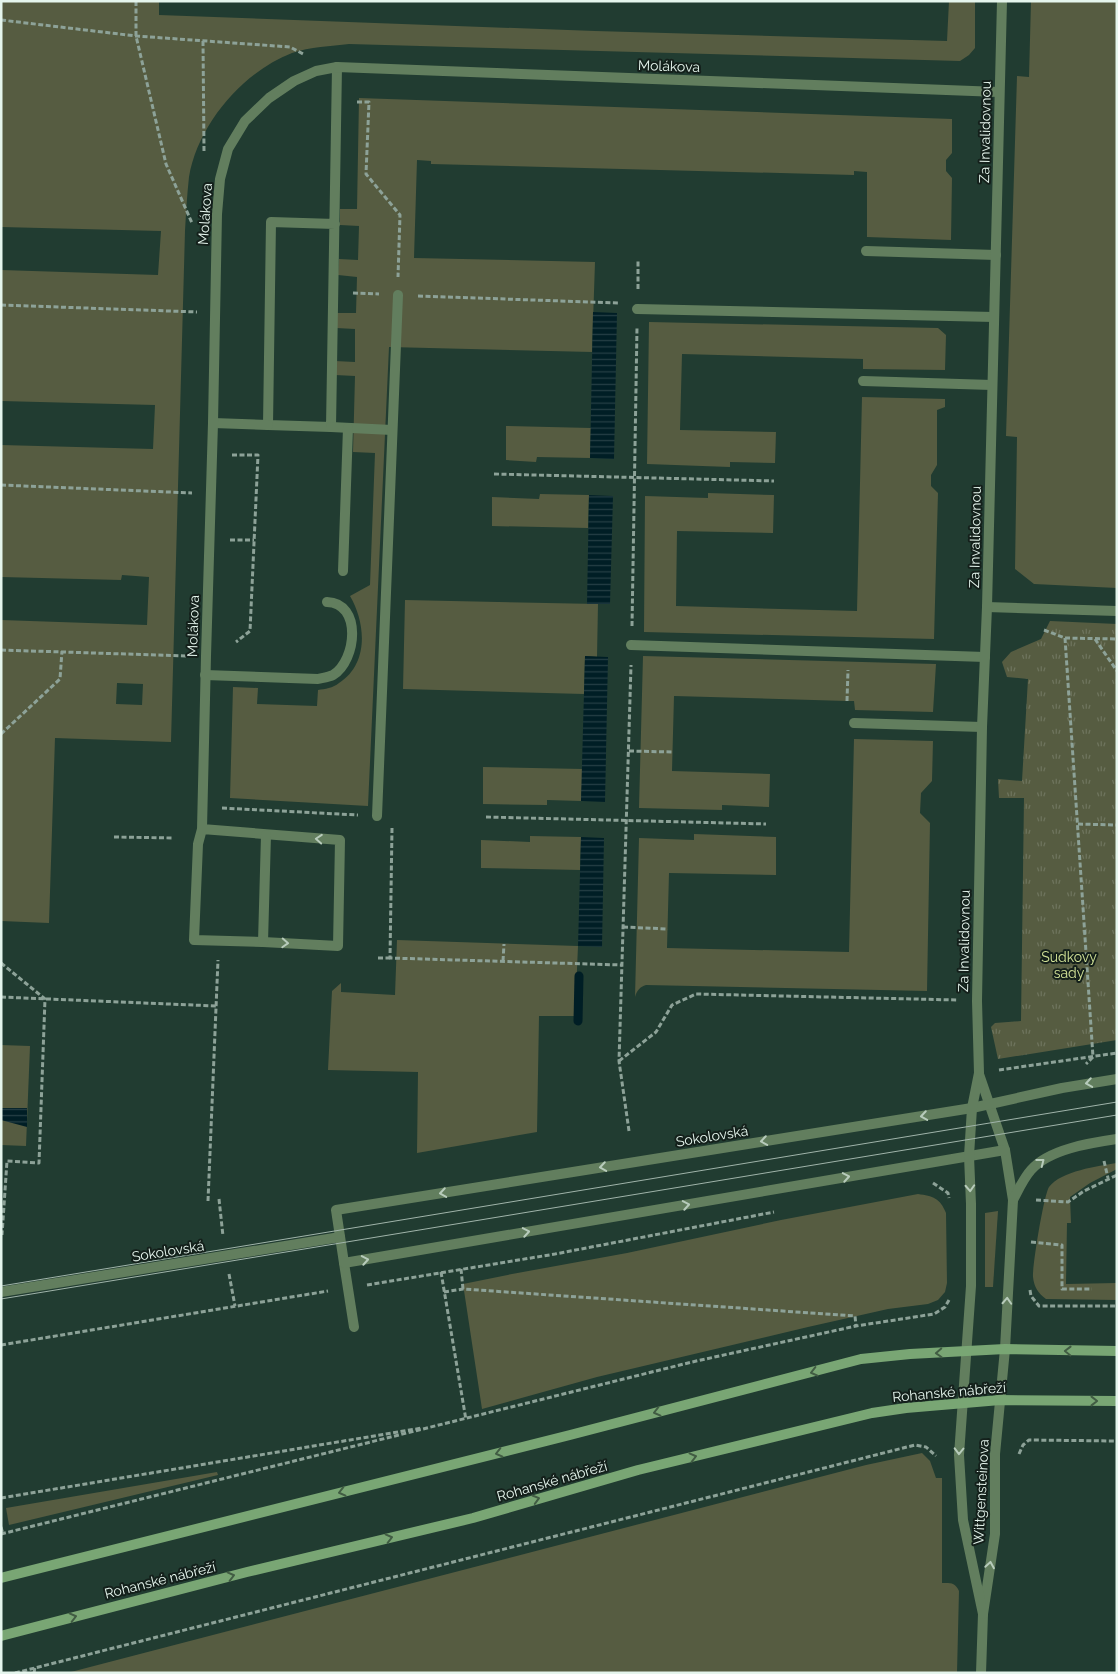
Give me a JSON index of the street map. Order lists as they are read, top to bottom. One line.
{"streets":{"main road":["Rohanské nábřeží"],"street":["Molákova","Za Invalidovnou","Sokolovská","Wittgensteinova"]},"crossings":[["Molákova","Za Invalidovnou"],["Za Invalidovnou","Sokolovská"],["Za Invalidovnou","Rohanské nábřeží"],["Za Invalidovnou","Wittgensteinova"],["Rohanské nábřeží","Wittgensteinova"]],"parks":["Sudkovy sady"]}
